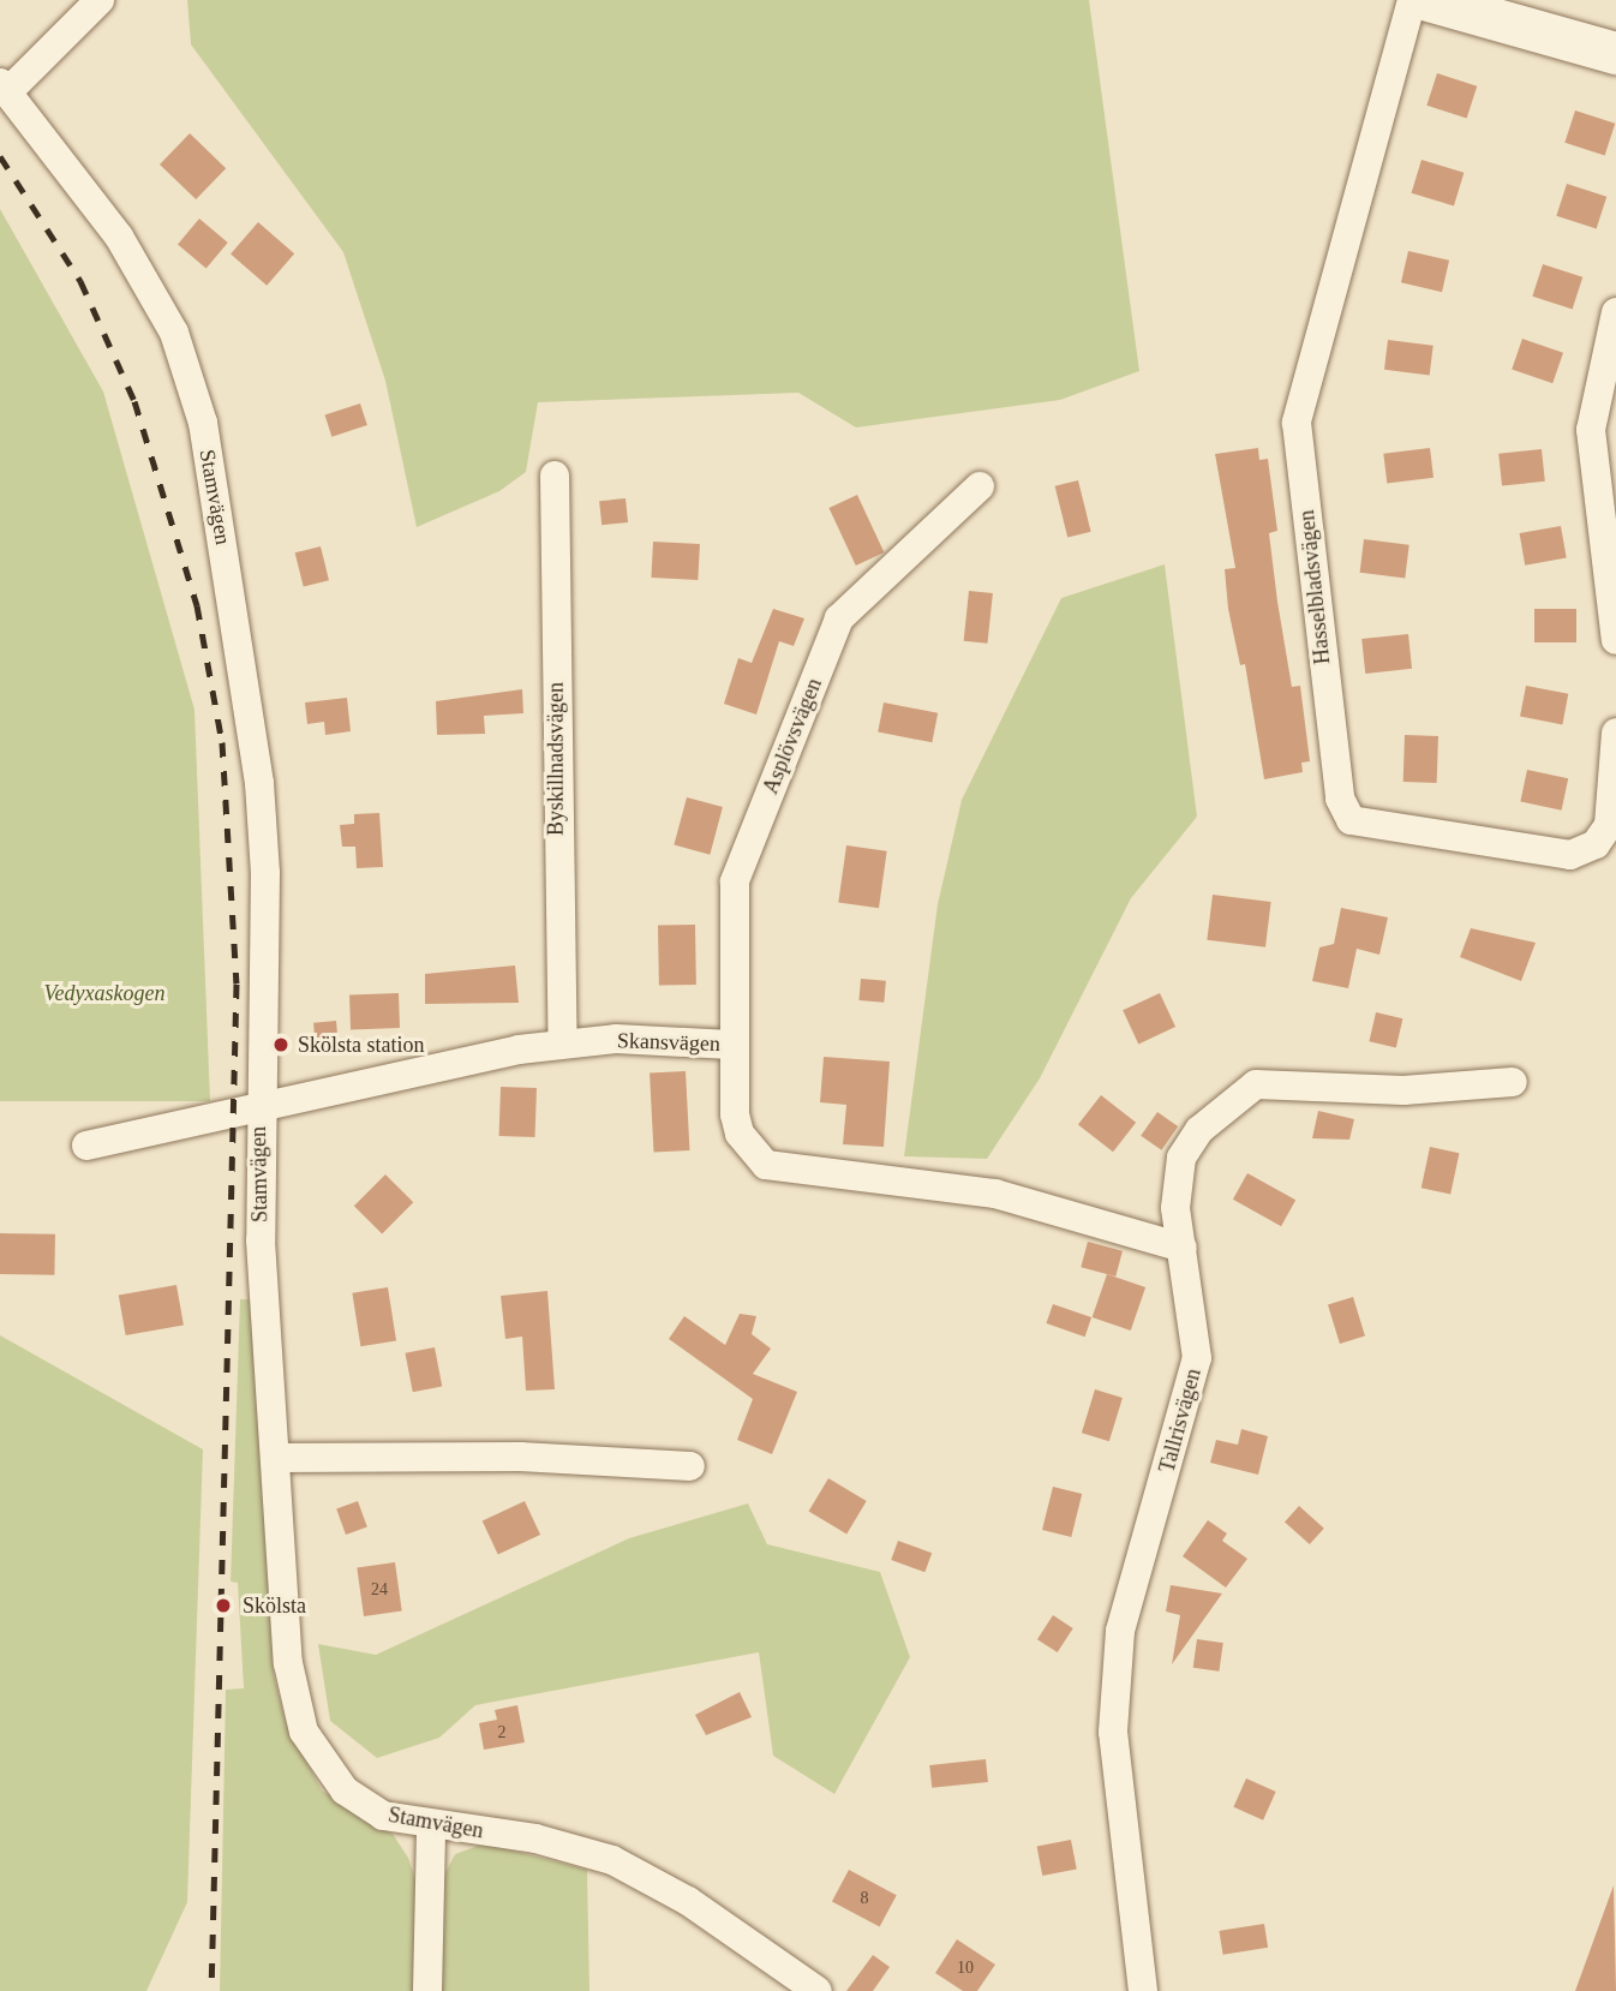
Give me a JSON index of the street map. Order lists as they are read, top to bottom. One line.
{"streets":{"street":["Stamvägen","Hasselbladsvägen","Asplövsvägen","Byskillnadsvägen","Skansvägen","Tallrisvägen"]},"crossings":[["Stamvägen","Skansvägen"],["Asplövsvägen","Skansvägen"],["Byskillnadsvägen","Skansvägen"],["Skansvägen","Tallrisvägen"]],"parks":["Vedyxaskogen"],"places":["Skölsta station","Skölsta"],"house_numbers":["24","2","8","10"]}
